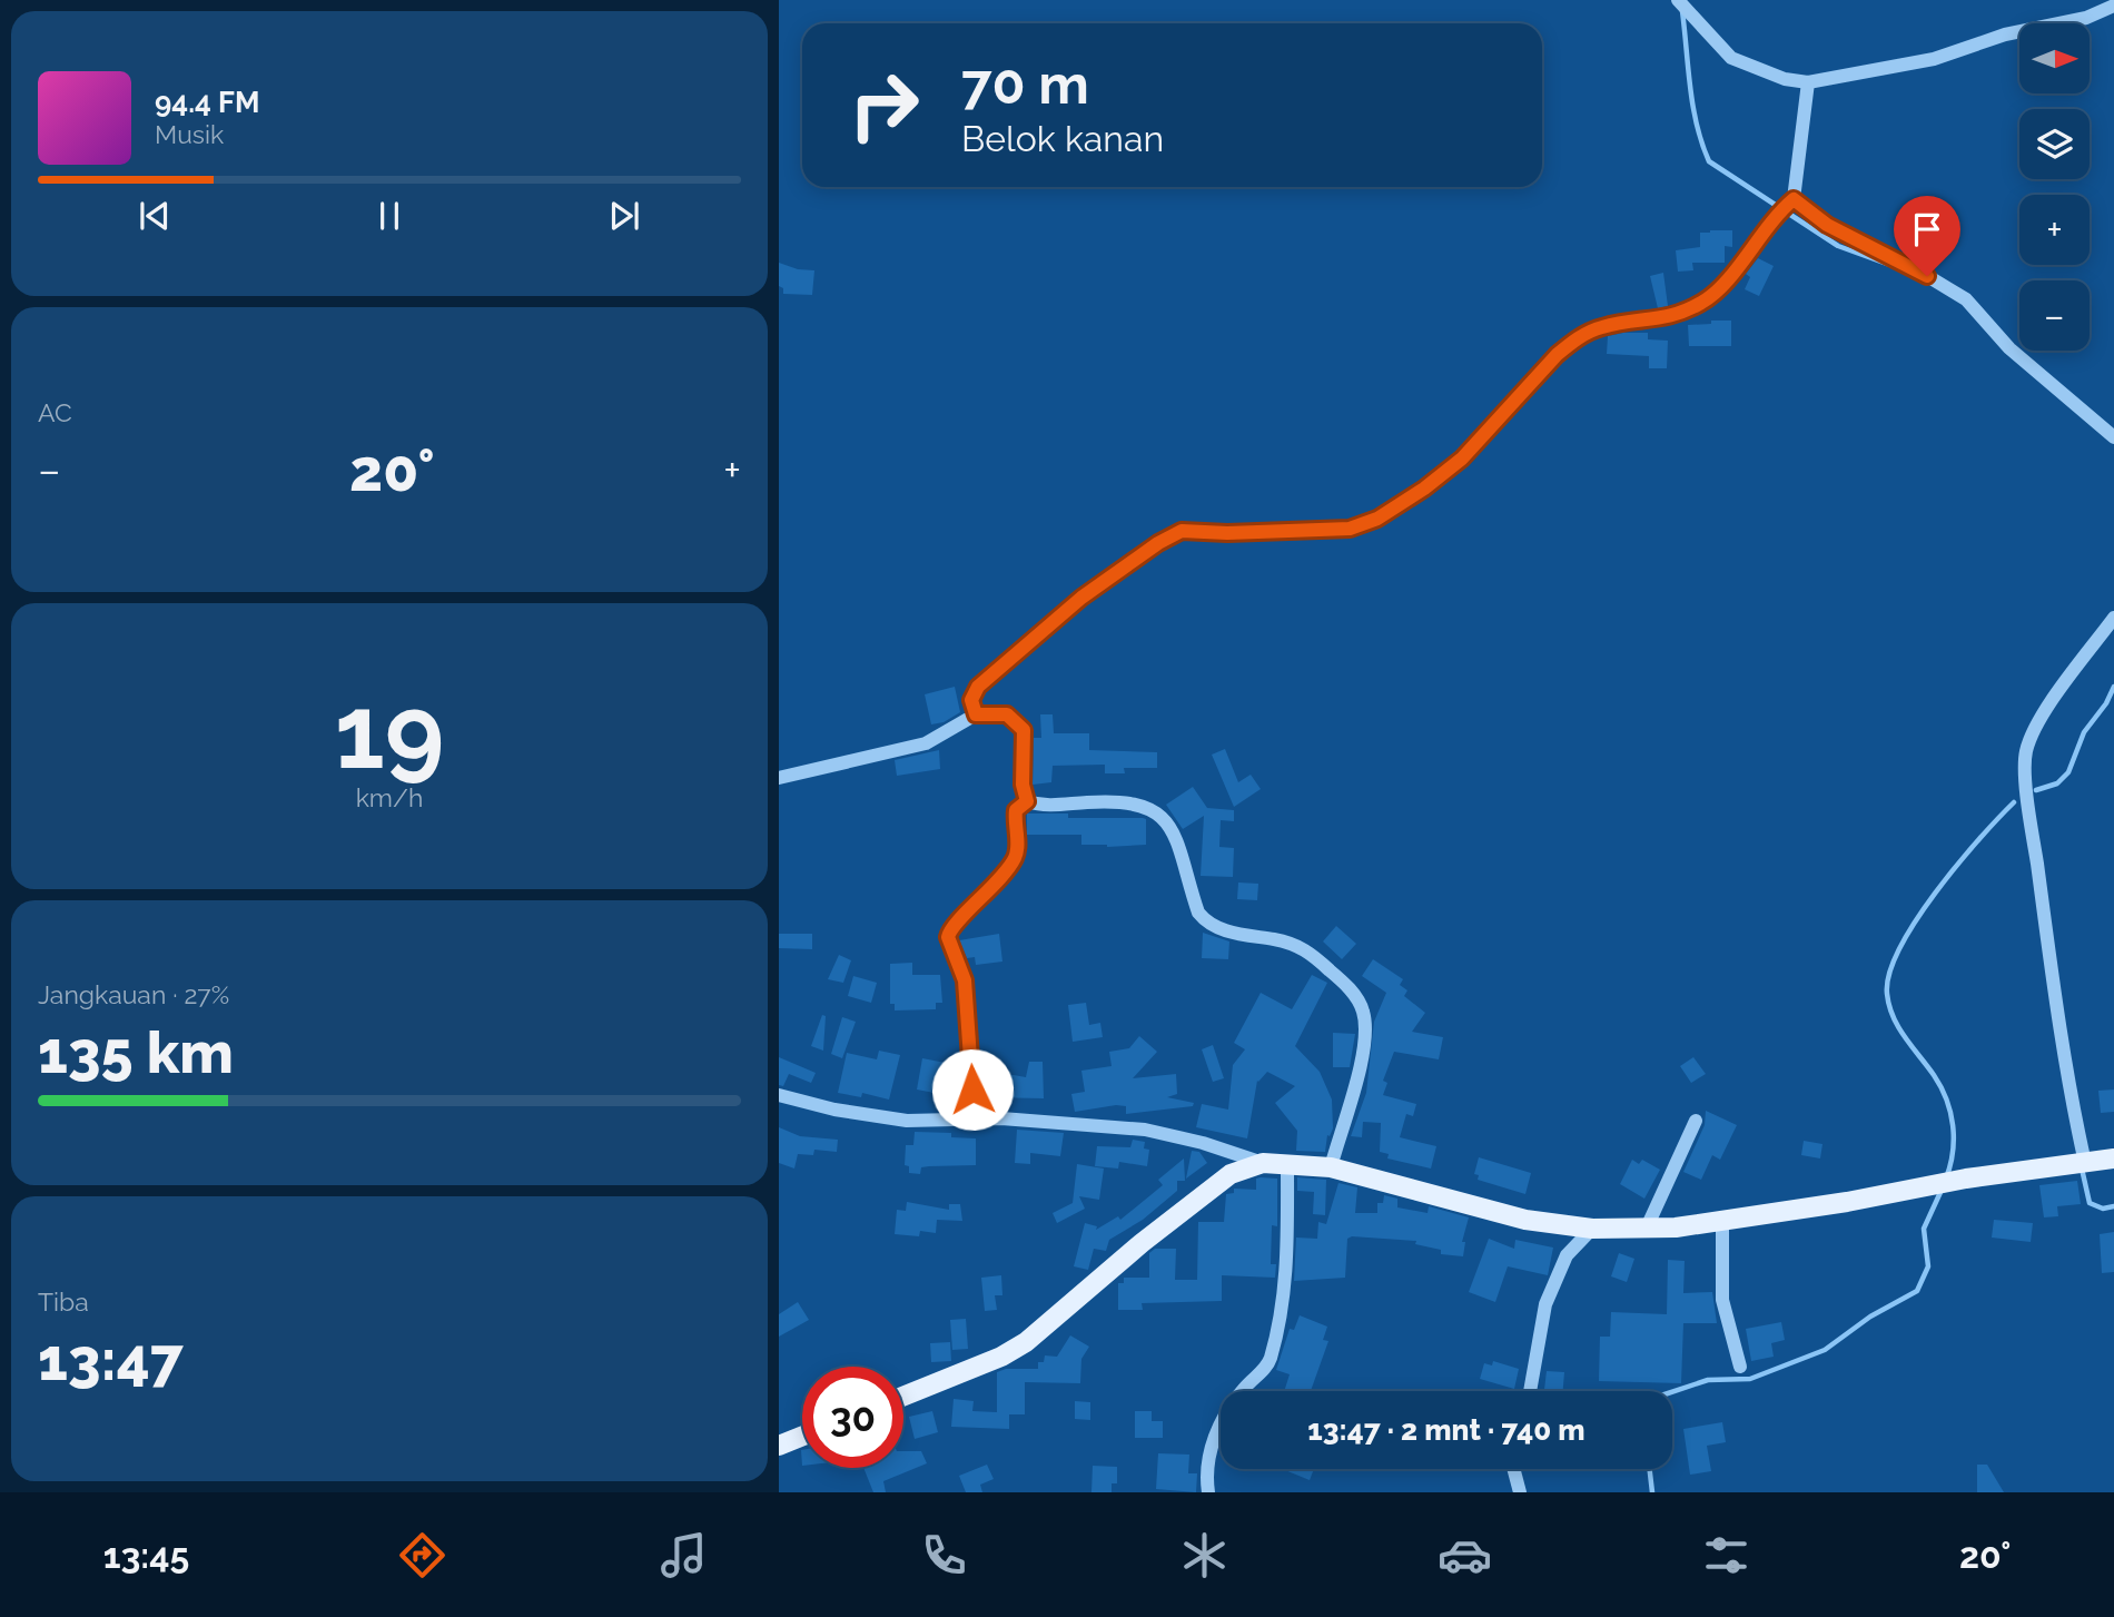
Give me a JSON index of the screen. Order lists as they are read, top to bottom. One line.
{"north":"right","page":{"map_buttons":["+","−"],"turn":["70 m","Belok kanan"],"song":["94.4 FM","Musik"],"tile":["AC",["19","km/h"],["Jangkauan · 27%","135 km"],["Tiba","13:47"]],"heat":["−","20°","+"],"limit":"30","trip":"13:47 · 2 mnt · 740 m","tabs":["13:45","20°"]}}
